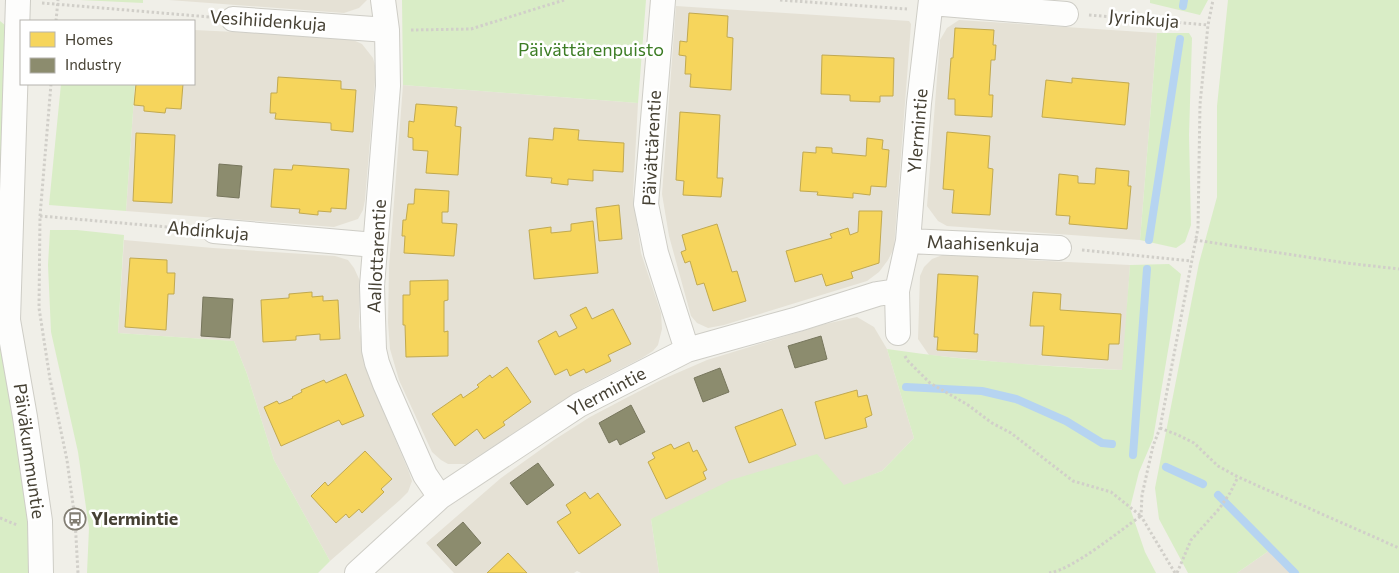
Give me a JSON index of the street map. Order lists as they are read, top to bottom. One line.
{"streets":{"street":["Vesihiidenkuja","Ylermintie","Päivättärentie","Ahdinkuja","Maahisenkuja","Aallottarentie","Päiväkummuntie"],"path":["Jyrinkuja"]},"crossings":[["Vesihiidenkuja","Aallottarentie"],["Vesihiidenkuja","Päiväkummuntie"],["Ylermintie","Päivättärentie"],["Ylermintie","Maahisenkuja"],["Ylermintie","Aallottarentie"],["Ahdinkuja","Aallottarentie"]],"parks":["Päivättärenpuisto"],"places":{"bus stop":["Ylermintie"]},"legend":["Homes","Industry"]}
